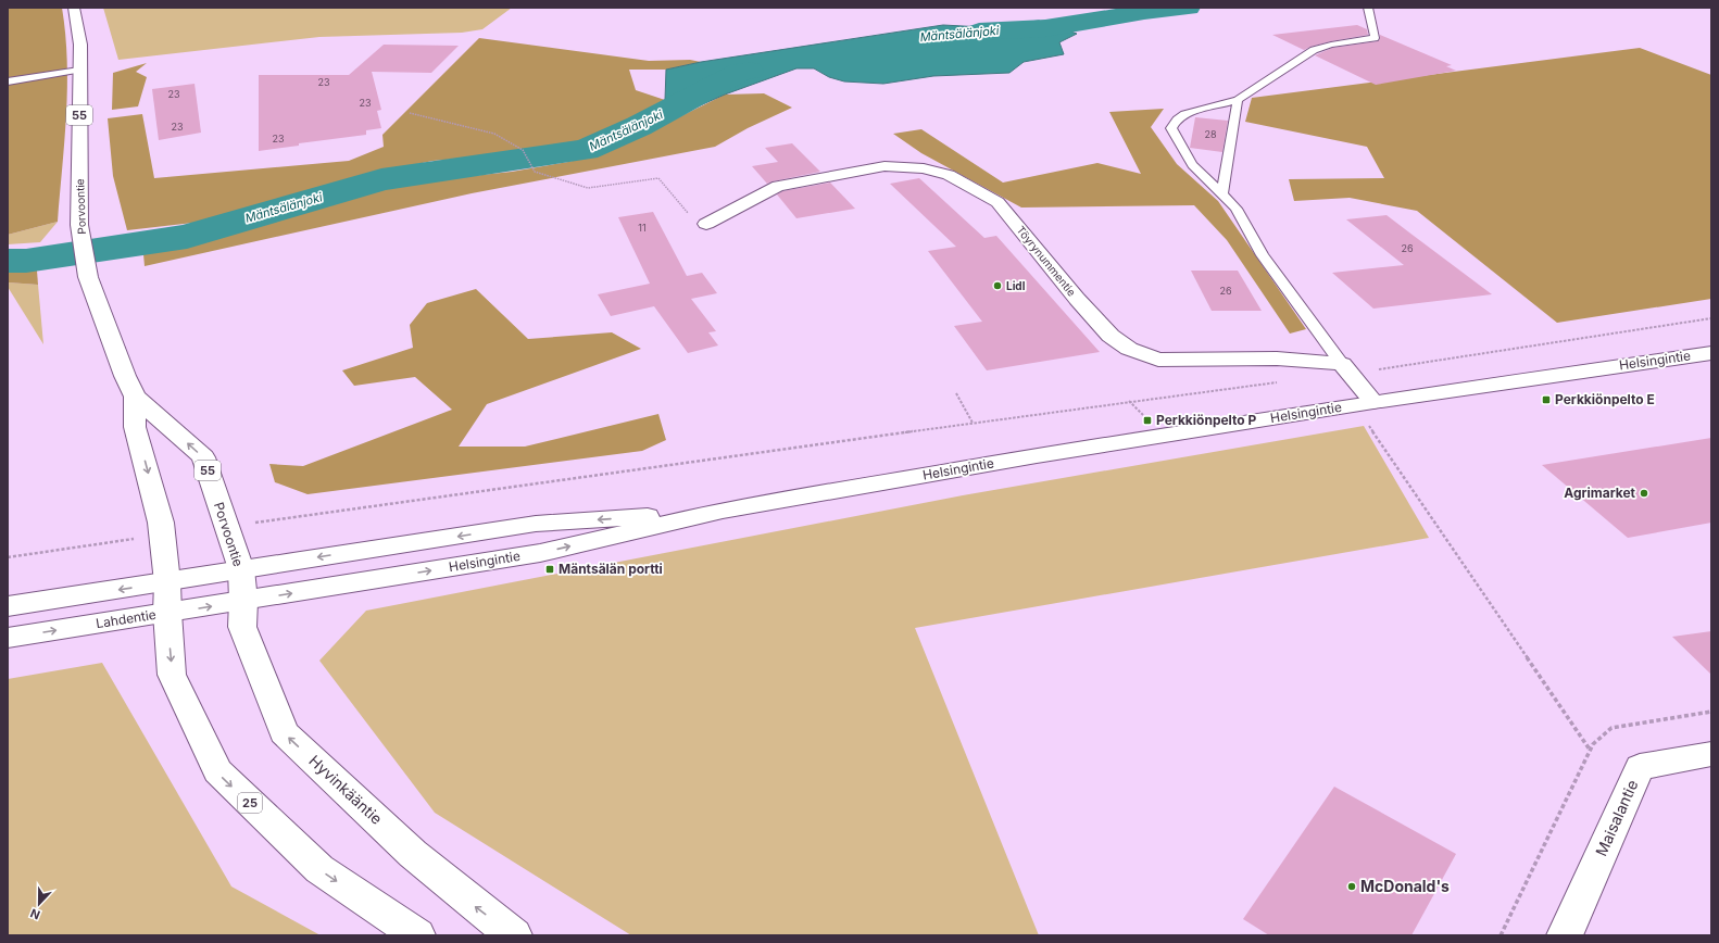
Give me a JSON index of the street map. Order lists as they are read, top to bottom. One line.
{"streets":{"main road":["55","Porvoontie","Töyrynummentie","Helsingintie","Lahdentie","Hyvinkääntie","25","Maisalantie"]},"crossings":[["Porvoontie","Helsingintie"],["Porvoontie","Lahdentie"],["Porvoontie","Hyvinkääntie"],["Porvoontie","25"],["Helsingintie","Lahdentie"],["Helsingintie","Hyvinkääntie"],["Lahdentie","Hyvinkääntie"],["Lahdentie","25"]],"water":["Mäntsälänjoki"],"places":{"other":["Lidl","Agrimarket","McDonald's"],"transit":["Perkkiönpelto E","Perkkiönpelto P","Mäntsälän portti"]},"house_numbers":["23","23","23","23","28","23","11","26","26"],"north":"bottom"}
